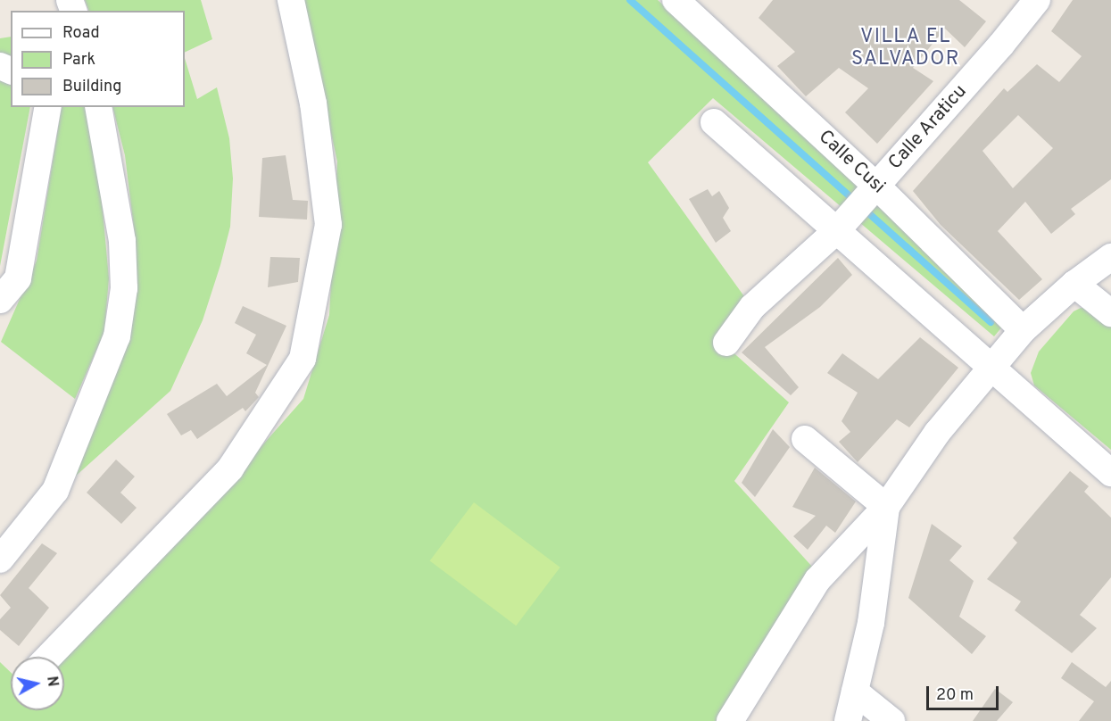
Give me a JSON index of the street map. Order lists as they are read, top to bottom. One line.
{"streets":{"street":["Calle Araticu","Calle Cusi"]},"crossings":[["Calle Araticu","Calle Cusi"]],"districts":["VILLA EL SALVADOR"],"legend":["Road","Park","Building"],"scale_bar":"20 m","north":"right"}
